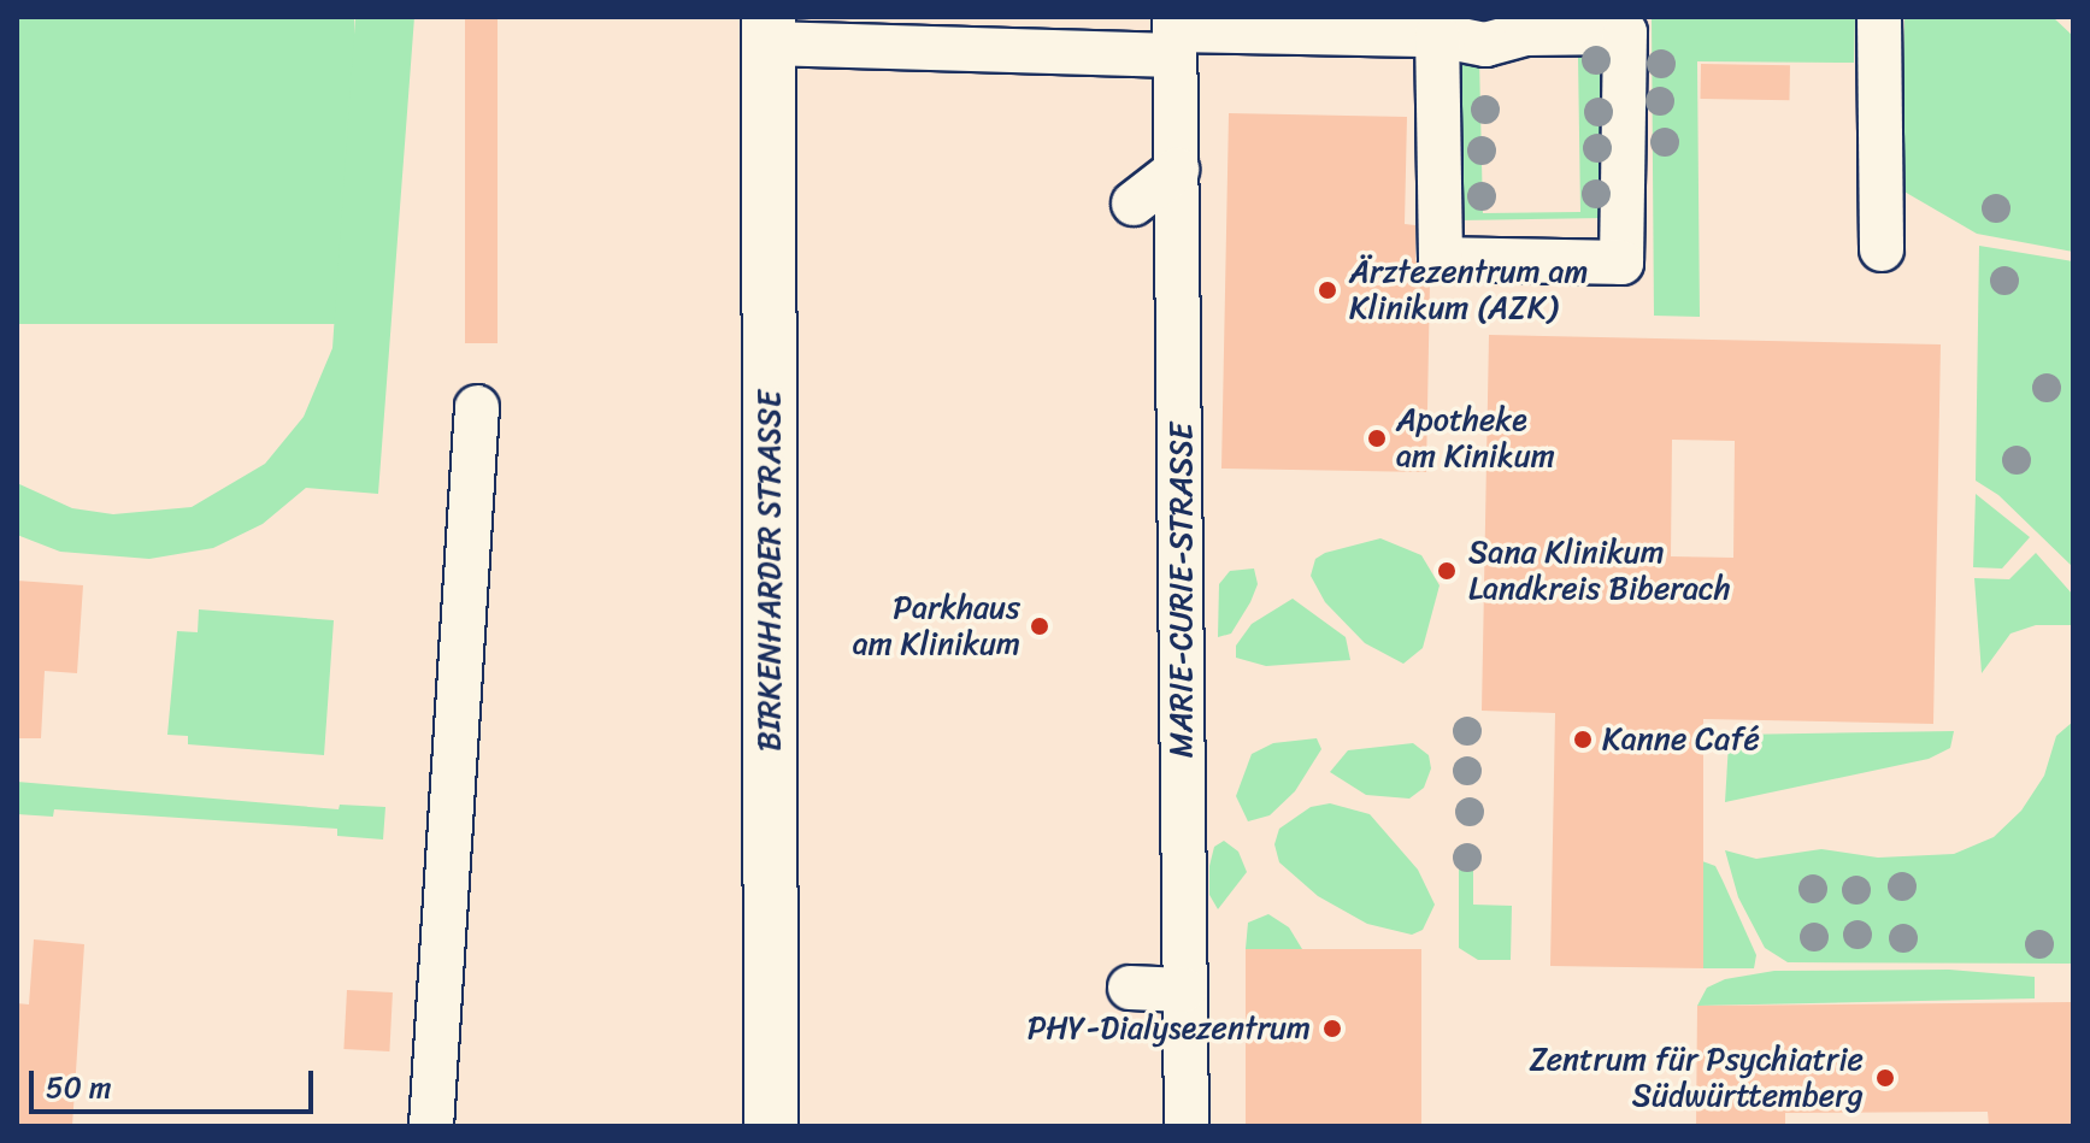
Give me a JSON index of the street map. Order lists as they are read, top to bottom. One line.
{"streets":{"main road":["BIRKENHARDER STRASSE"],"street":["MARIE-CURIE-STRASSE"]},"places":["Ärztezentrum am Klinikum (AZK)","Apotheke am Kinikum","Sana Klinikum Landkreis Biberach","Parkhaus am Klinikum","Kanne Café","PHY-Dialysezentrum","Zentrum für Psychiatrie Südwürttemberg"],"scale_bar":"50 m"}
